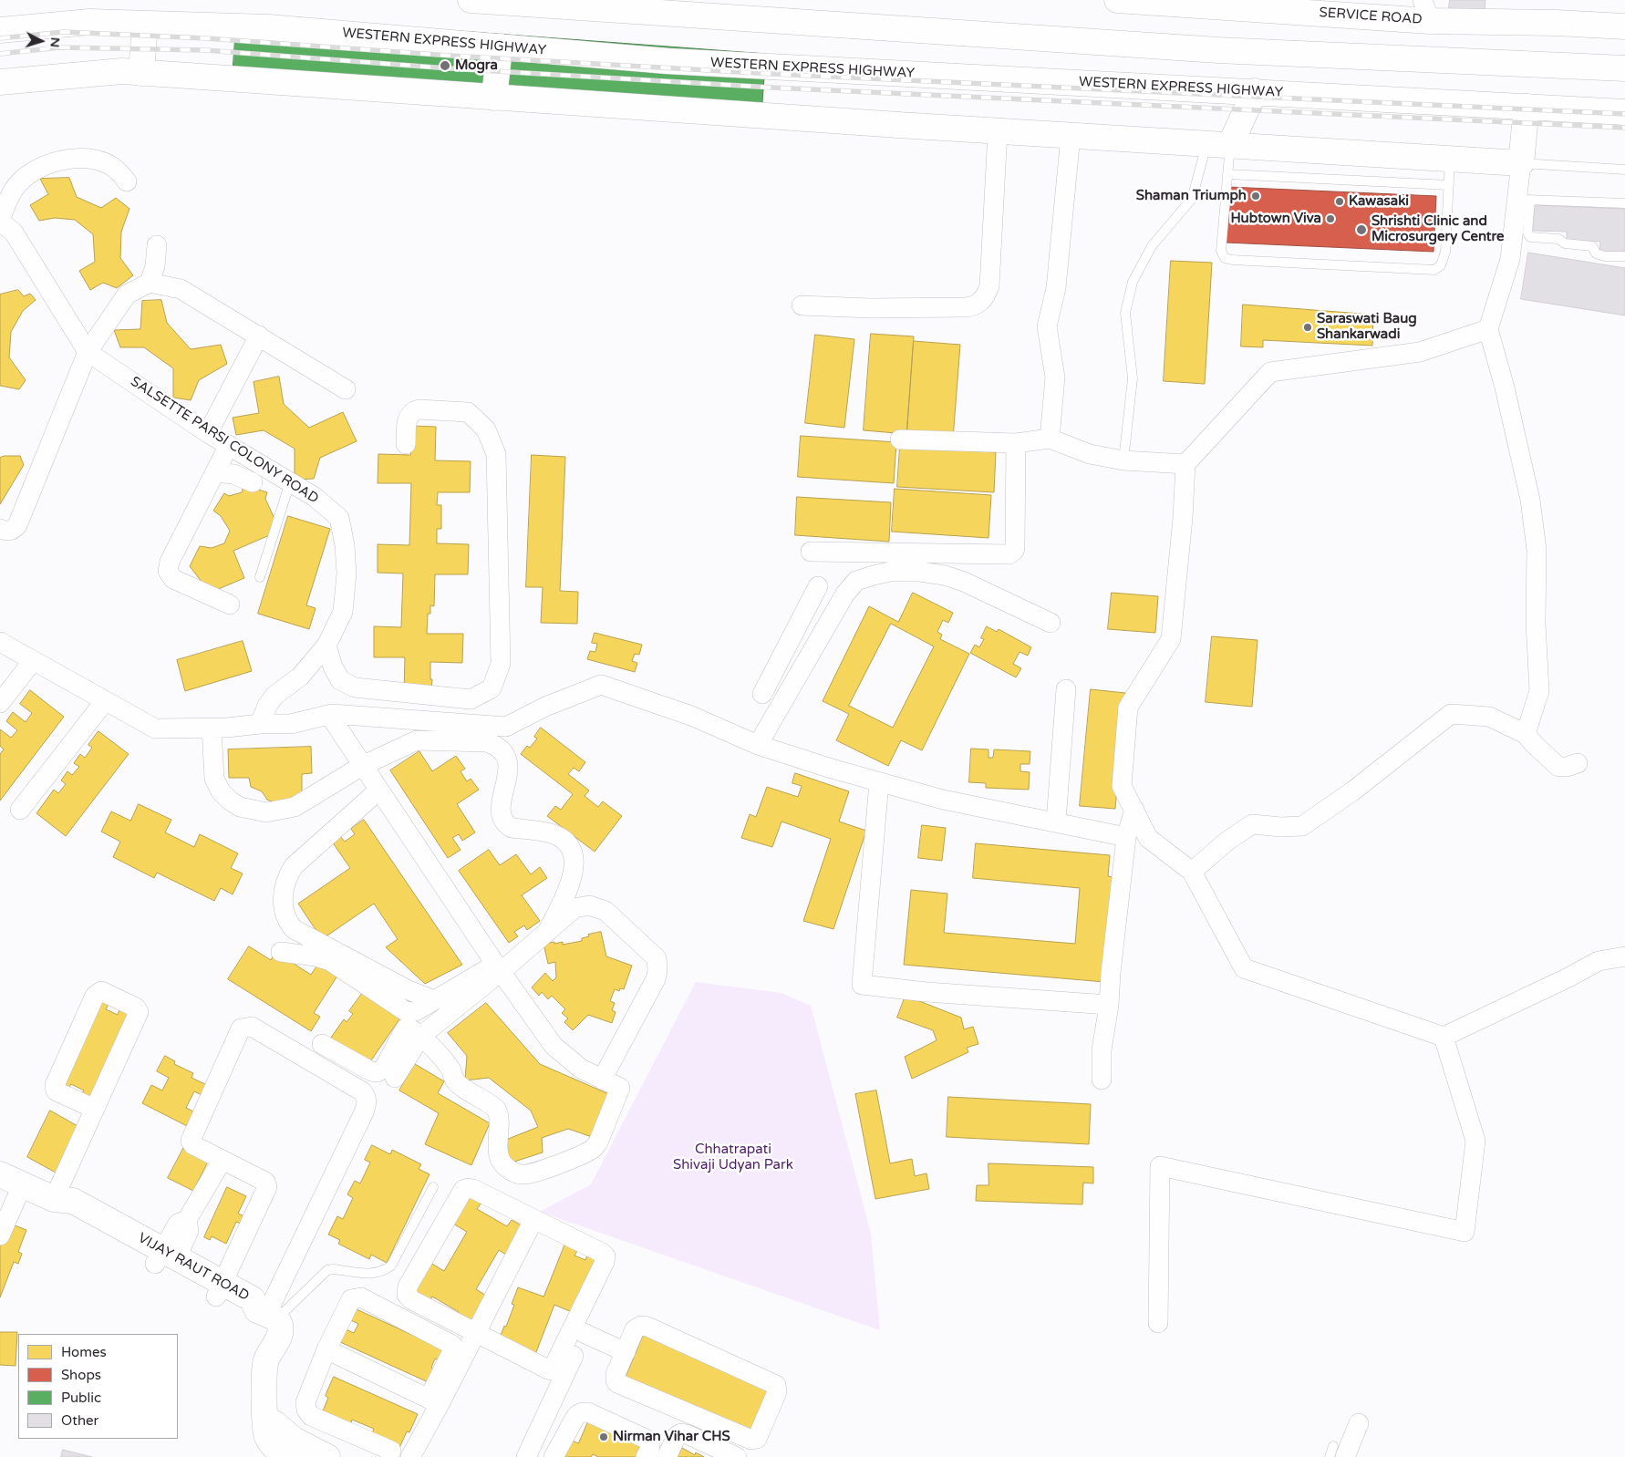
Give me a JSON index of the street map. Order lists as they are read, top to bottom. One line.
{"streets":{"main road":["SERVICE ROAD","WESTERN EXPRESS HIGHWAY","VIJAY RAUT ROAD"],"street":["SALSETTE PARSI COLONY ROAD"]},"parks":["Chhatrapati Shivaji Udyan Park"],"places":["Mogra","Shaman Triumph","Kawasaki","Hubtown Viva","Shrishti Clinic and Microsurgery Centre","Saraswati Baug Shankarwadi","Nirman Vihar CHS"],"legend":["Homes","Shops","Public","Other"],"north":"right"}
